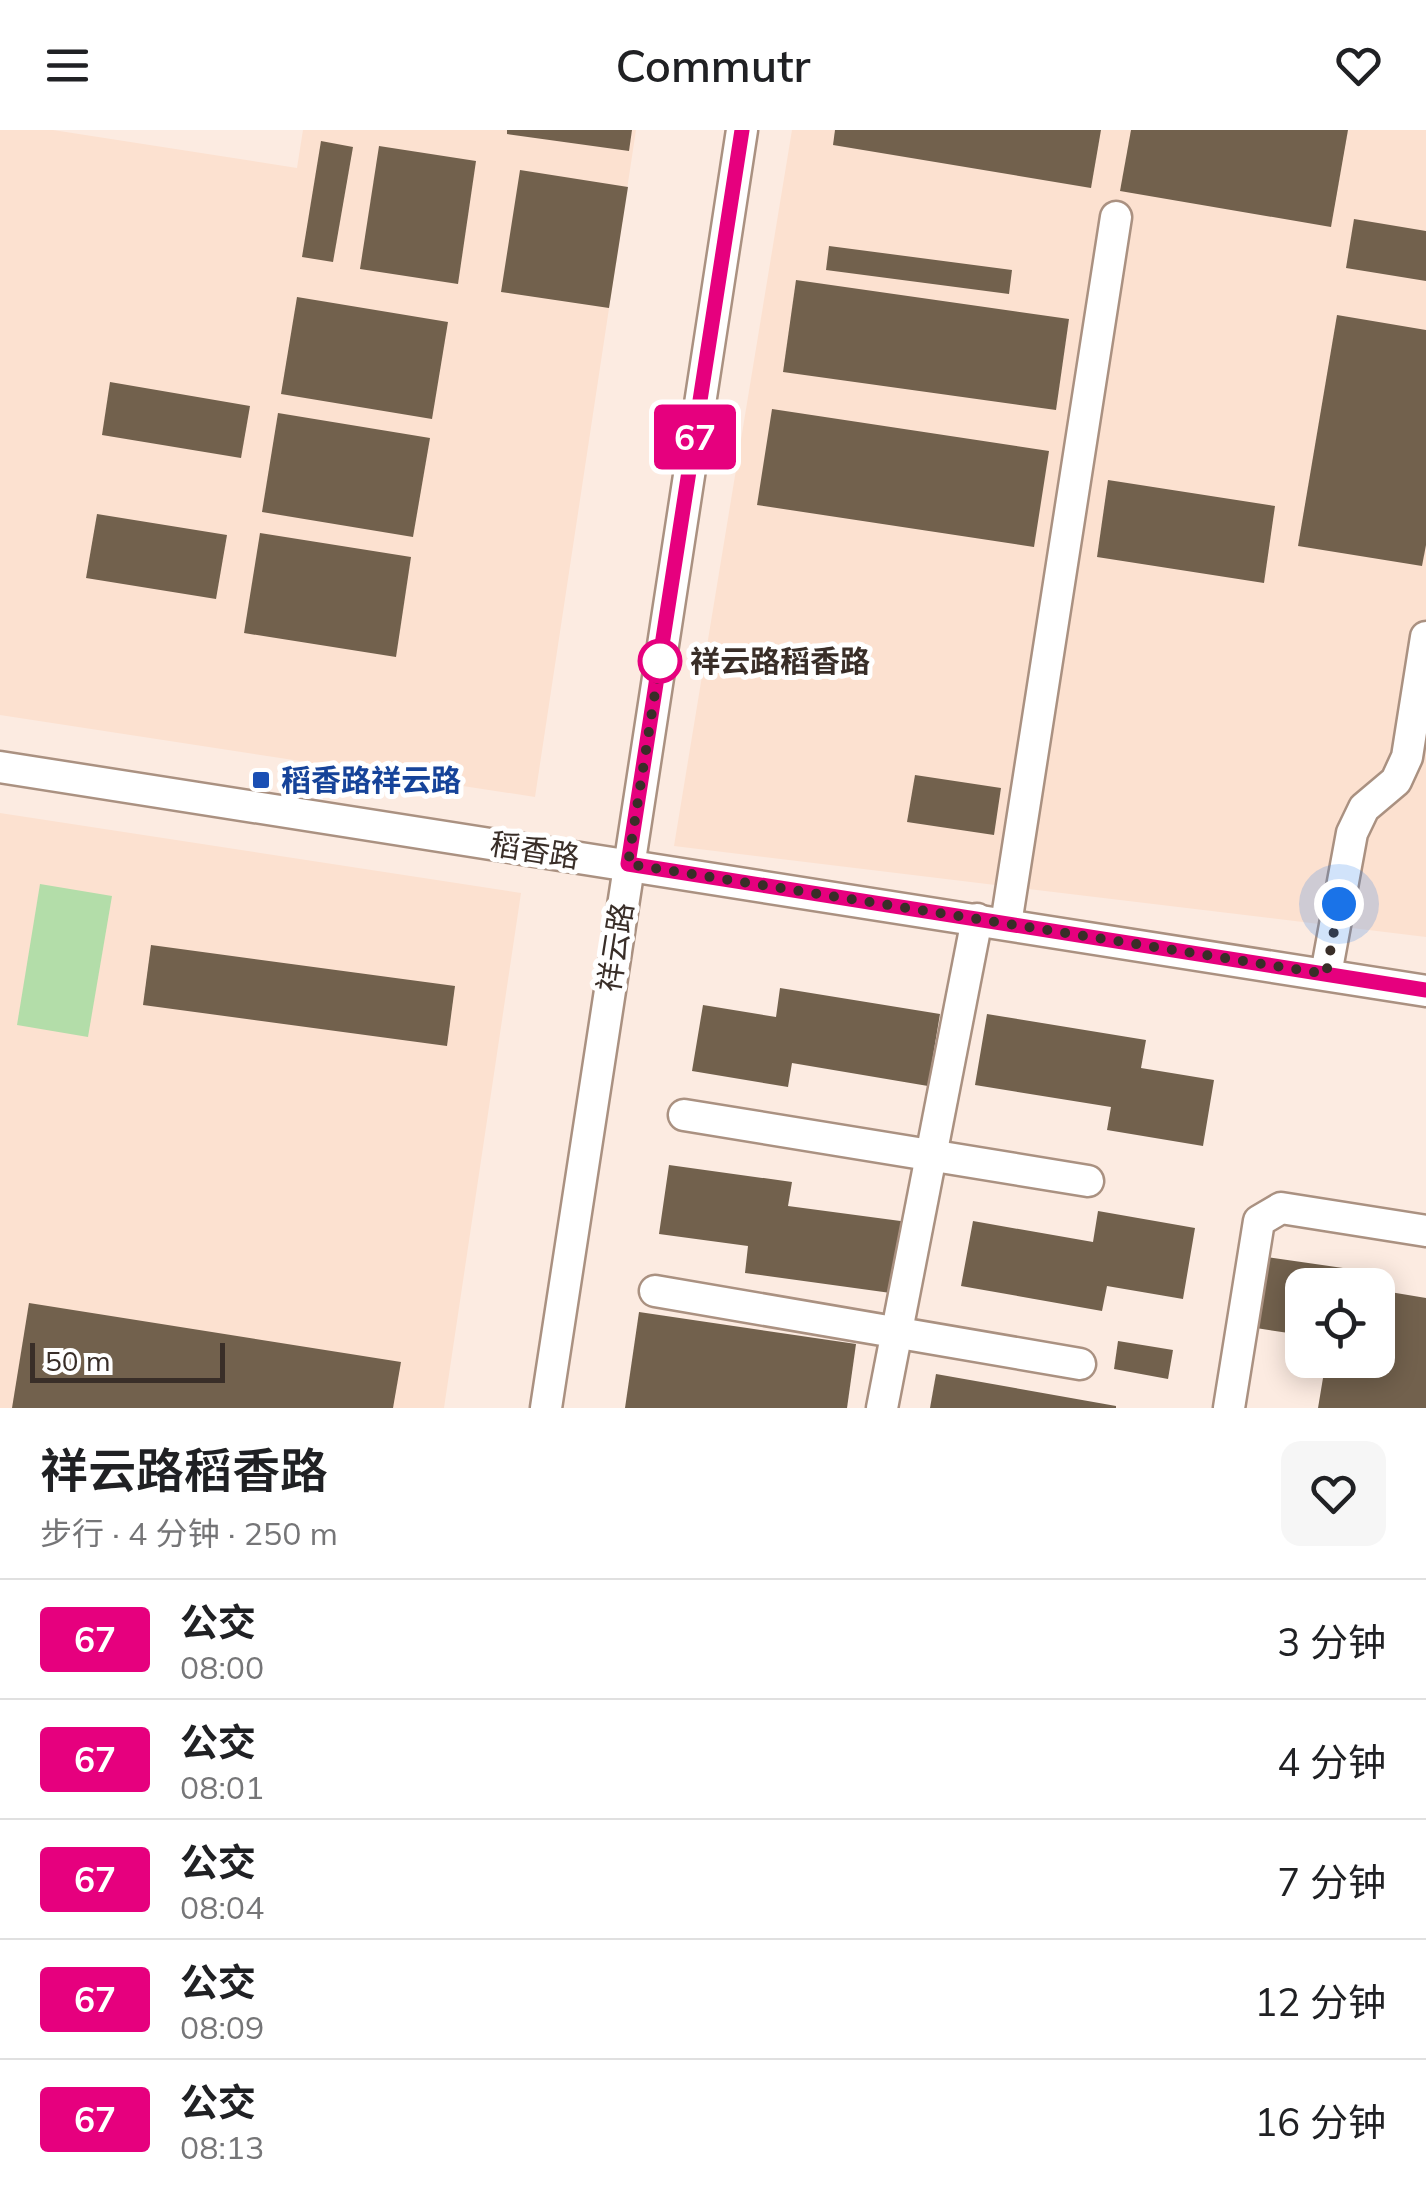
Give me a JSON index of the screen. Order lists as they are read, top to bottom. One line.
{"streets":{"street":["稻香路","祥云路"]},"crossings":[["稻香路","祥云路"]],"places":{"other":["祥云路稻香路"],"transit":["稻香路祥云路"]},"lines":["bus line 67"],"scale_bar":"50 m","page":{"header":"Commutr","on_map":"67","scale":"50 m","heading":["祥云路稻香路","步行 · 4 分钟 · 250 m"],"list":[{"mark":"67","name":"公交","note":"08:00","value":"3 分钟"},{"mark":"67","name":"公交","note":"08:01","value":"4 分钟"},{"mark":"67","name":"公交","note":"08:04","value":"7 分钟"},{"mark":"67","name":"公交","note":"08:09","value":"12 分钟"},{"mark":"67","name":"公交","note":"08:13","value":"16 分钟"}]}}
